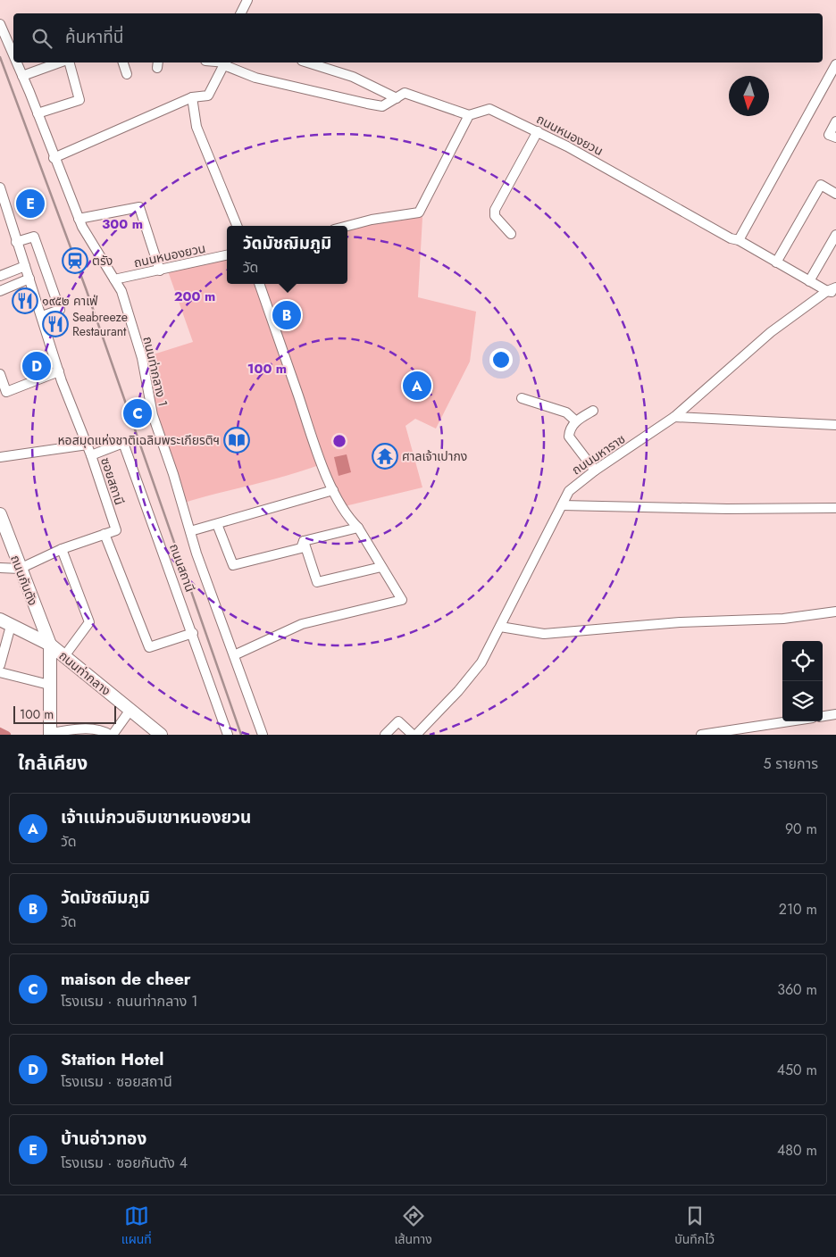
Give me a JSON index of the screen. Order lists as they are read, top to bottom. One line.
{"streets":{"main road":["ถนนกันตัง","ถนนท่ากลาง"],"street":["ถนนหนองยวน","ถนนท่ากลาง 1","ถนนมหาราช","ซอยสถานี","ถนนสถานี"]},"crossings":[["ถนนหนองยวน","ถนนท่ากลาง 1"],["ถนนหนองยวน","ถนนมหาราช"],["ซอยสถานี","ถนนสถานี"],["ถนนกันตัง","ถนนท่ากลาง"]],"places":{"station":["ตรัง"],"restaurant":["๑๙๕๒ คาเฟ่","Seabreeze Restaurant"],"library":["หอสมุดแห่งชาติเฉลิมพระเกียรติฯ"],"temple":["ศาลเจ้าเปากง"]},"scale_bar":"100 m","north":"bottom","page":{"search":"ค้นหาที่นี่","pins":["E","B","D","A","C"],"popup":["วัดมัชฌิมภูมิ","วัด"],"scale":"100 m","heading":["ใกล้เคียง","5 รายการ"],"list":[{"mark":"A","name":"เจ้าเเม่กวนอิมเขาหนองยวน","note":"วัด","value":"90 m"},{"mark":"B","name":"วัดมัชฌิมภูมิ","note":"วัด","value":"210 m"},{"mark":"C","name":"maison de cheer","note":"โรงแรม · ถนนท่ากลาง 1","value":"360 m"},{"mark":"D","name":"Station Hotel","note":"โรงแรม · ซอยสถานี","value":"450 m"},{"mark":"E","name":"บ้านอ่าวทอง","note":"โรงแรม · ซอยกันตัง 4","value":"480 m"}],"nav":["แผนที่","เส้นทาง","บันทึกไว้"]},"rings":["300 m","200 m","100 m"]}
